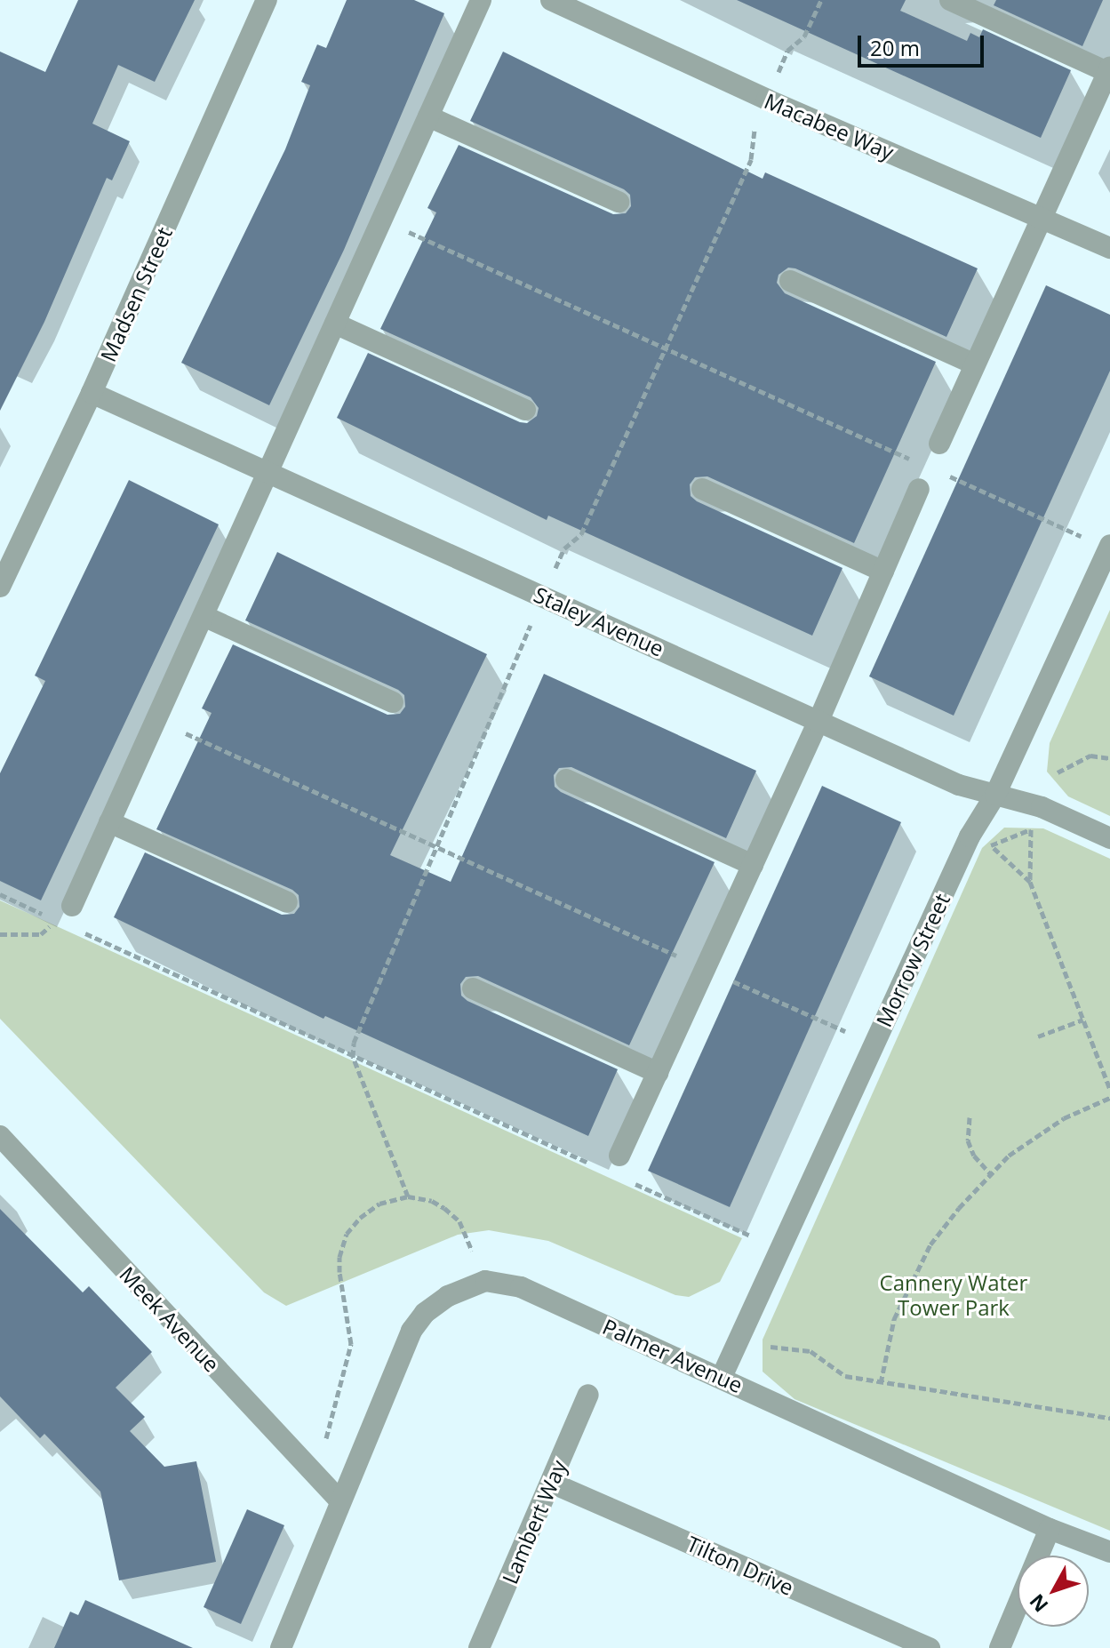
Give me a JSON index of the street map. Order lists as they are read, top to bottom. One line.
{"streets":{"street":["Macabee Way","Madsen Street","Staley Avenue","Morrow Street","Meek Avenue","Palmer Avenue","Lambert Way","Tilton Drive"]},"crossings":[["Madsen Street","Staley Avenue"],["Staley Avenue","Morrow Street"],["Morrow Street","Palmer Avenue"],["Lambert Way","Tilton Drive"]],"parks":["Cannery Water Tower Park"],"scale_bar":"20 m","north":"bottom left"}
